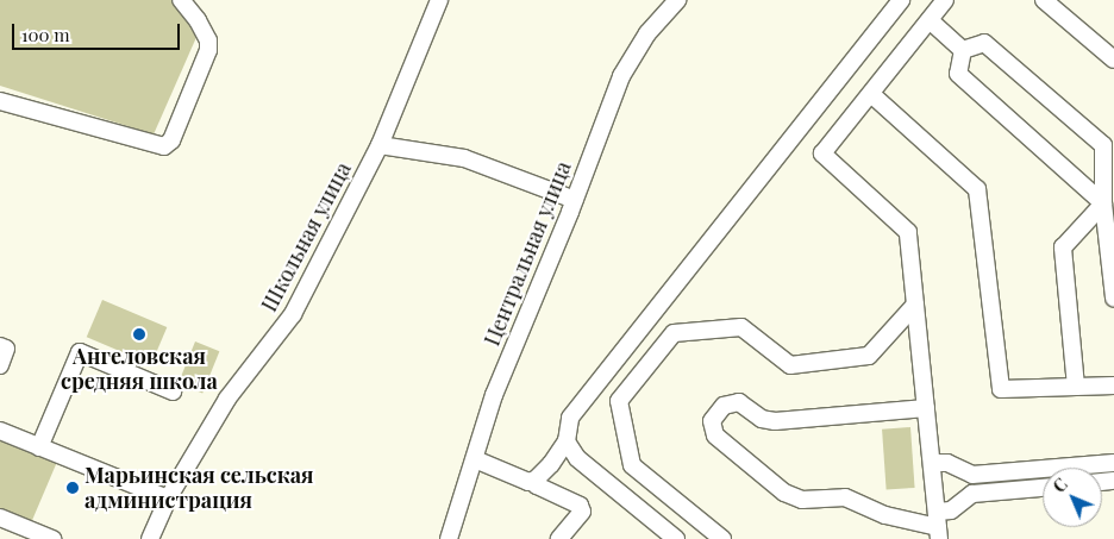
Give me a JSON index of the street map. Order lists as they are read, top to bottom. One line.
{"streets":{"street":["Школьная улица","Центральная улица"]},"places":["Ангеловская средняя школа","Марьинская сельская администрация"],"scale_bar":"100 m","north":"top left"}
